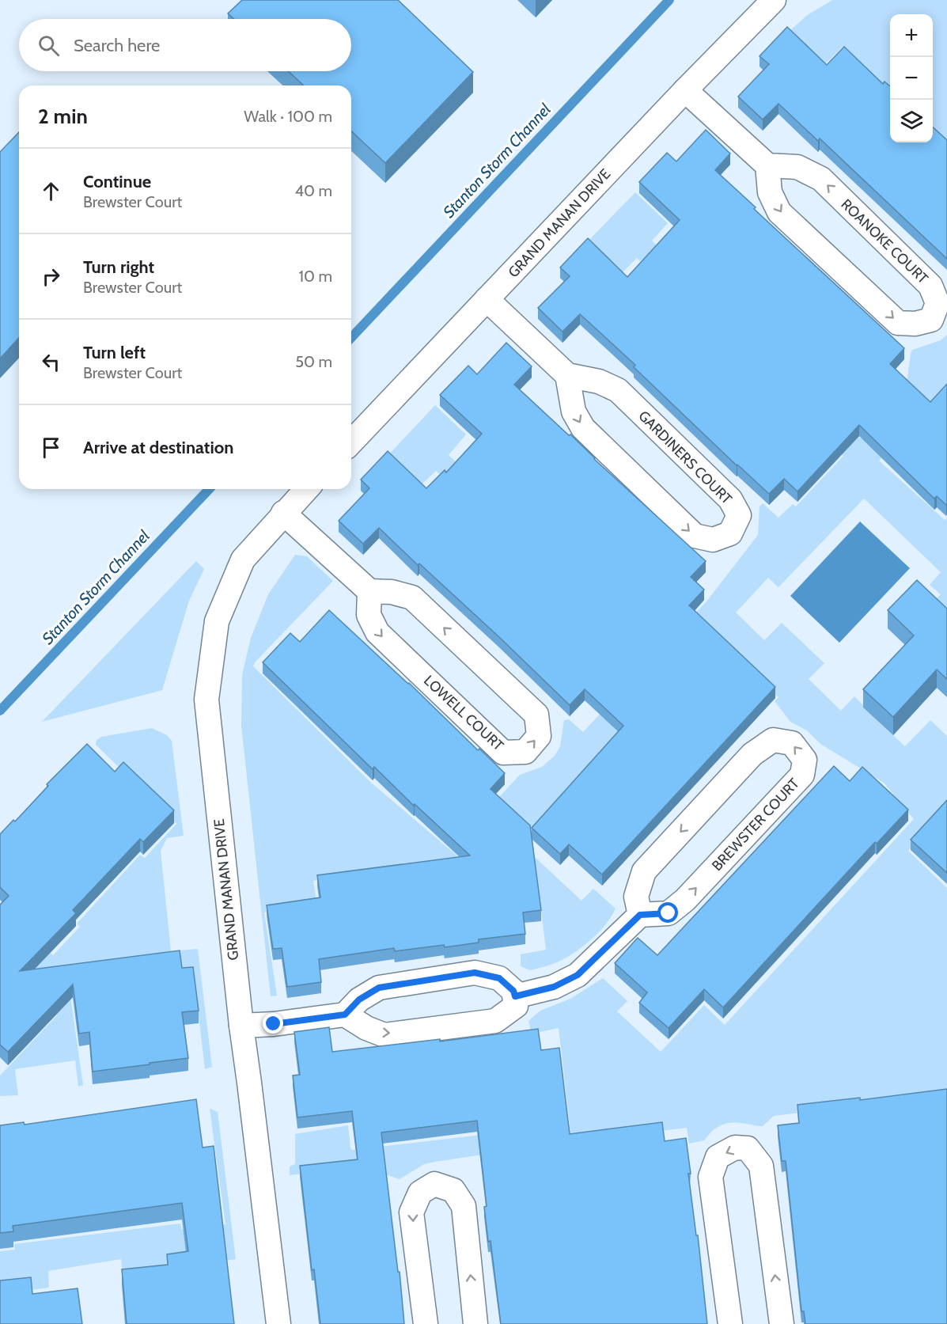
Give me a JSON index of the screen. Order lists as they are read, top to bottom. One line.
{"streets":{"street":["GRAND MANAN DRIVE","ROANOKE COURT","GARDINERS COURT","LOWELL COURT","BREWSTER COURT"]},"water":["Stanton Storm Channel"],"page":{"map_buttons":["+","−"],"search":"Search here","heading":["2 min","Walk · 100 m"],"list":[["Continue","Brewster Court","40 m"],["Turn right","Brewster Court","10 m"],["Turn left","Brewster Court","50 m"],"Arrive at destination"]}}
